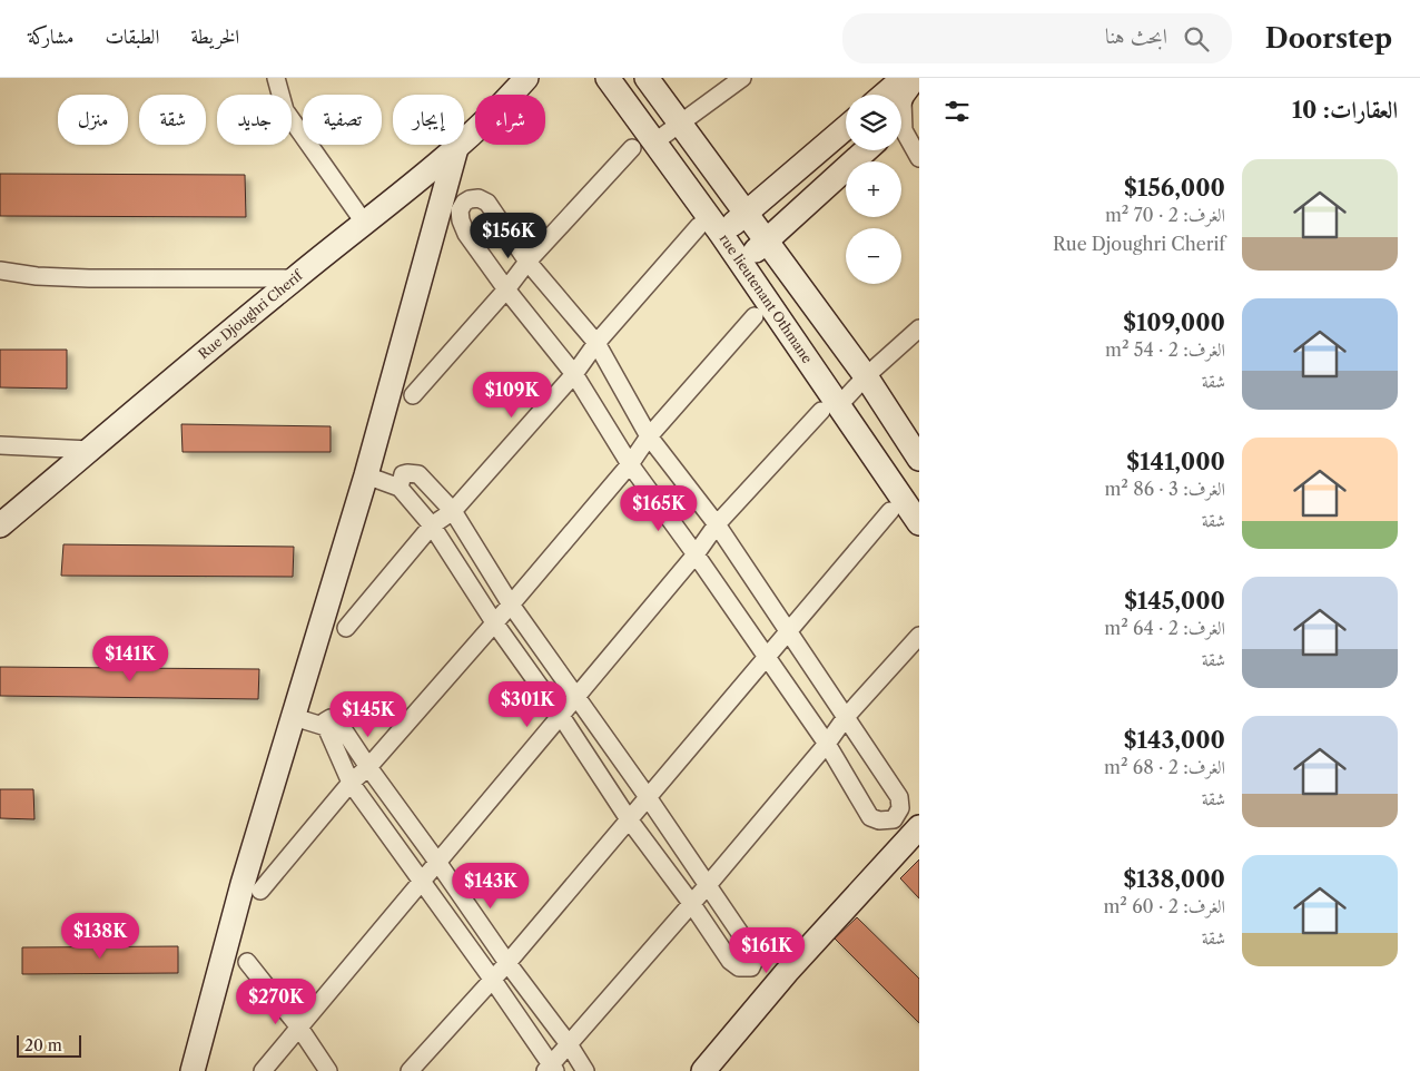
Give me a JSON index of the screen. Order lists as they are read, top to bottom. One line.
{"streets":{"main road":["rue lieutenant Othmane","Rue Djoughri Cherif"]},"scale_bar":"20 m","page":{"header":"Doorstep","search":"ابحث هنا","nav":["الخريطة","الطبقات","مشاركة"],"heading":"العقارات: 10","map_buttons":["+","−"],"chip":["شراء","إيجار","تصفية","جديد","شقة","منزل"],"list":[{"name":"$156,000","note":"الغرف: 2 · 70 m² · Rue Djoughri Cherif"},{"name":"$109,000","note":"الغرف: 2 · 54 m² · شقة"},{"name":"$141,000","note":"الغرف: 3 · 86 m² · شقة"},{"name":"$145,000","note":"الغرف: 2 · 64 m² · شقة"},{"name":"$143,000","note":"الغرف: 2 · 68 m² · شقة"},{"name":"$138,000","note":"الغرف: 2 · 60 m² · شقة"}],"price":["$156K","$109K","$165K","$141K","$301K","$145K","$143K","$138K","$161K","$270K"],"scale":"20 m"}}
